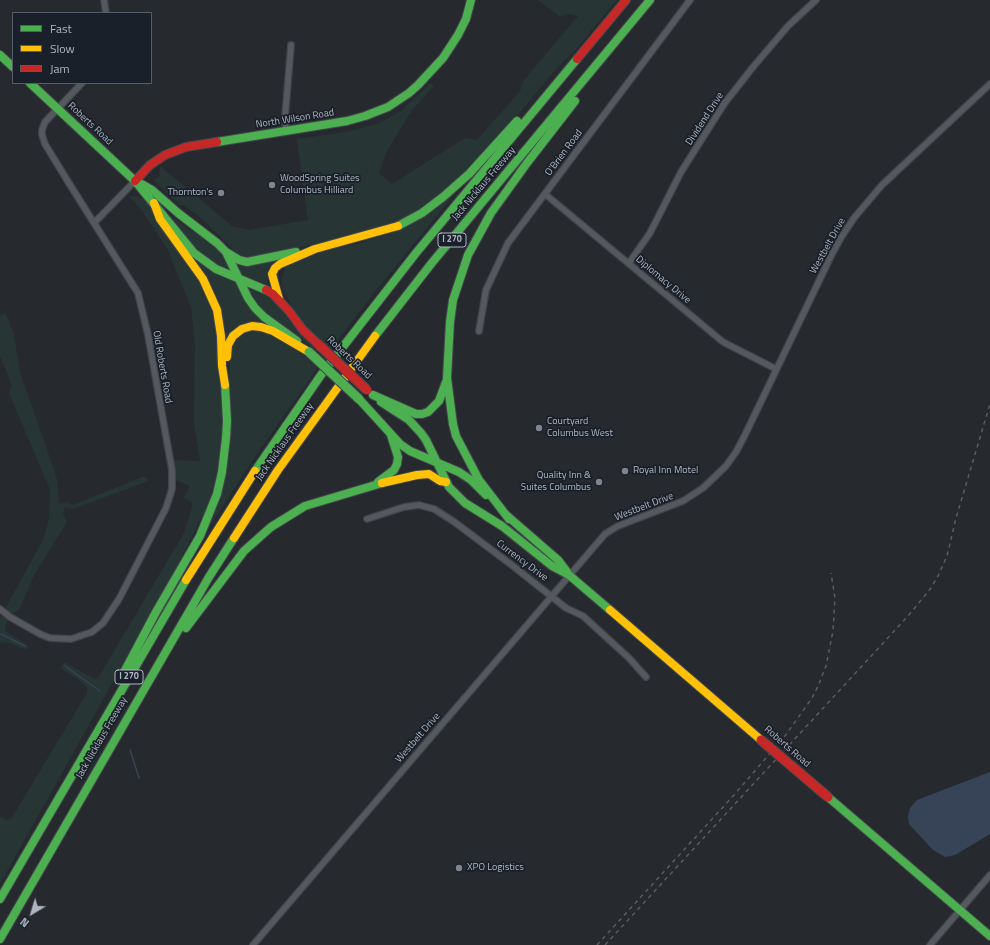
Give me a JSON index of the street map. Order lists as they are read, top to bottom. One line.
{"streets":{"main road":["North Wilson Road","Roberts Road","Jack Nicklaus Freeway","I 270"],"street":["Dividend Drive","O'Brien Road","Westbelt Drive","Diplomacy Drive","Old Roberts Road","Currency Drive"]},"crossings":[["North Wilson Road","Roberts Road"],["North Wilson Road","Old Roberts Road"],["Dividend Drive","Diplomacy Drive"],["Roberts Road","Westbelt Drive"],["Roberts Road","Old Roberts Road"],["O'Brien Road","Diplomacy Drive"],["Westbelt Drive","Diplomacy Drive"],["Westbelt Drive","Currency Drive"]],"places":["WoodSpring Suites Columbus Hilliard","Thornton's","Courtyard Columbus West","Royal Inn Motel","Quality Inn & Suites Columbus","XPO Logistics"],"legend":["Fast","Slow","Jam"],"north":"bottom left"}
